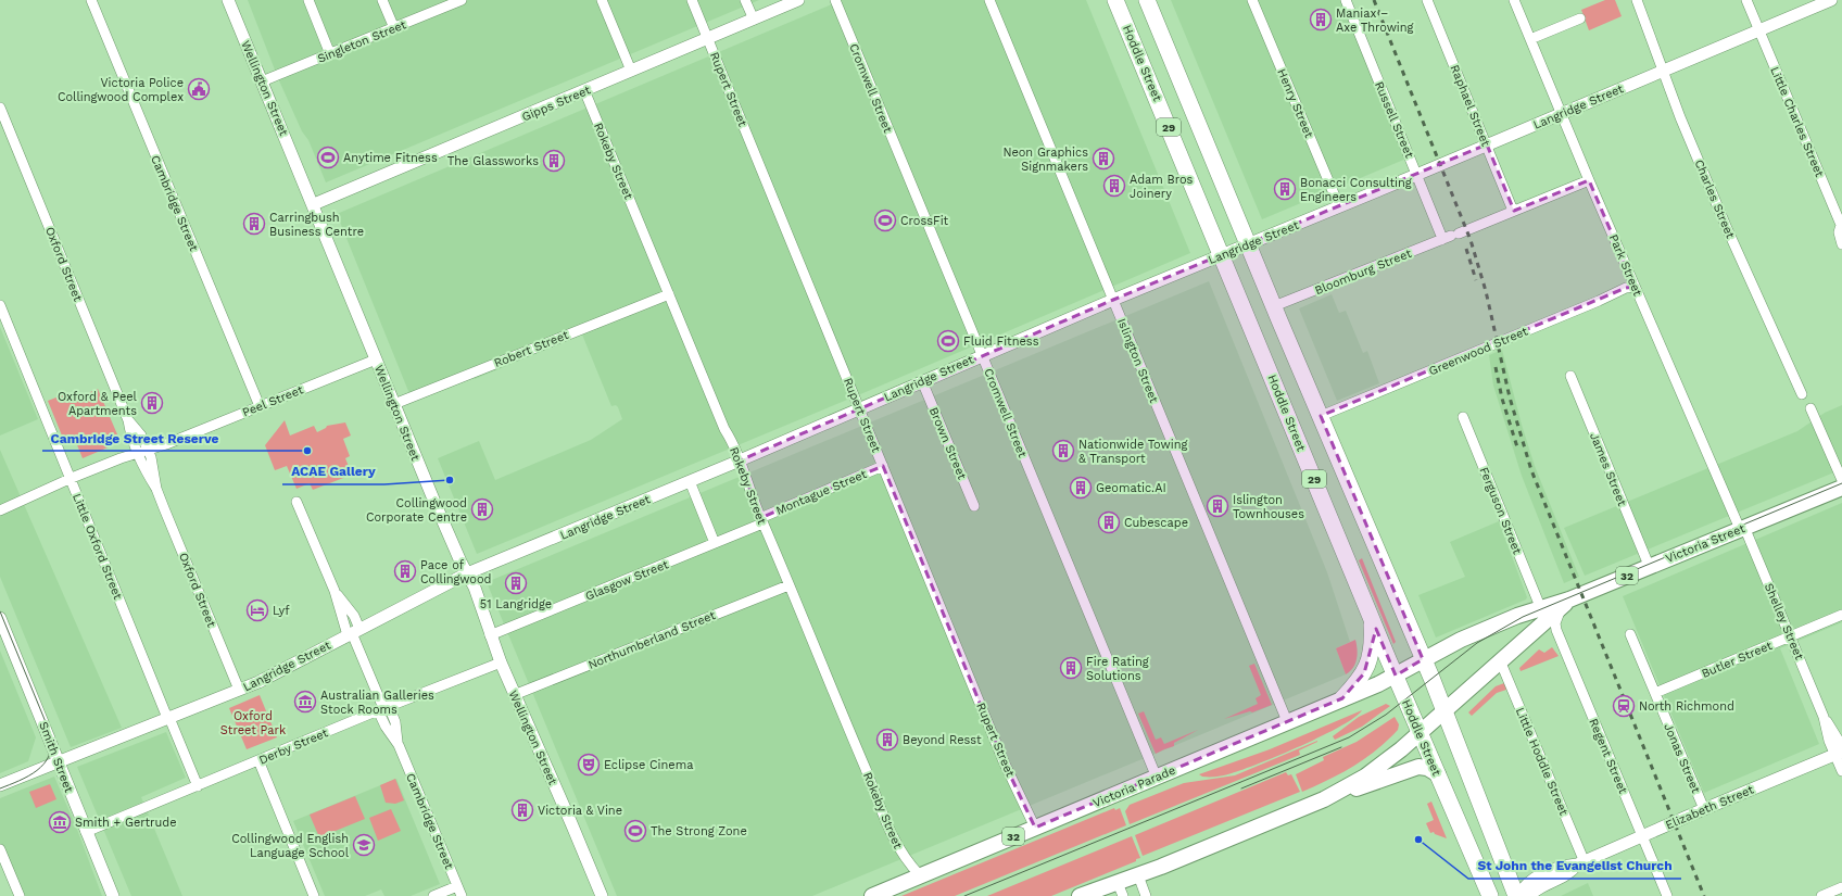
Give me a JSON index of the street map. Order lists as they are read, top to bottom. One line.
{"streets":{"highway":["Hoddle Street","29"],"main road":["Victoria Street","32","Victoria Parade"],"street":["Singleton Street","Wellington Street","Cromwell Street","Rupert Street","Gipps Street","Henry Street","Raphael Street","Langridge Street","Russell Street","Little Charles Street","Rokeby Street","Charles Street","Cambridge Street","Oxford Street","Park Street","Bloomburg Street","Robert Street","Greenwood Street","Islington Street","Peel Street","Brown Street","James Street","Montague Street","Ferguson Street","Little Oxford Street","Glasgow Street","Shelley Street","Northumberland Street","Butler Street","Derby Street","Regent Street","Smith Street","Jonas Street","Little Hoddle Street","Elizabeth Street"]},"crossings":[["Singleton Street","Wellington Street"],["Hoddle Street","Langridge Street"],["Hoddle Street","Victoria Street"],["Hoddle Street","32"],["Hoddle Street","Victoria Parade"],["Wellington Street","Gipps Street"],["Wellington Street","Langridge Street"],["Wellington Street","Robert Street"],["Wellington Street","Peel Street"],["Wellington Street","Glasgow Street"],["Wellington Street","Northumberland Street"],["Wellington Street","Derby Street"],["Cromwell Street","Langridge Street"],["Cromwell Street","Victoria Parade"],["Rupert Street","Gipps Street"],["Rupert Street","Langridge Street"],["Rupert Street","Montague Street"],["Rupert Street","Victoria Parade"],["Gipps Street","Rokeby Street"],["Henry Street","Langridge Street"],["Raphael Street","Langridge Street"],["Raphael Street","Bloomburg Street"],["Langridge Street","Russell Street"],["Langridge Street","Little Charles Street"],["Langridge Street","29"],["Langridge Street","Rokeby Street"],["Langridge Street","Charles Street"],["Langridge Street","Cambridge Street"],["Langridge Street","Oxford Street"],["Langridge Street","Park Street"],["Langridge Street","Islington Street"],["Langridge Street","Brown Street"],["Langridge Street","Little Oxford Street"],["Langridge Street","Smith Street"],["Russell Street","Bloomburg Street"],["29","Bloomburg Street"],["29","Greenwood Street"],["29","Victoria Street"],["29","Elizabeth Street"],["Rokeby Street","Robert Street"],["Rokeby Street","Montague Street"],["Rokeby Street","Glasgow Street"],["Rokeby Street","Northumberland Street"],["Rokeby Street","Victoria Parade"],["Cambridge Street","Peel Street"],["Cambridge Street","Derby Street"],["Oxford Street","Peel Street"],["Park Street","Bloomburg Street"],["Park Street","Greenwood Street"],["Park Street","Victoria Street"],["Park Street","Shelley Street"],["Islington Street","Victoria Parade"],["Peel Street","Little Oxford Street"],["James Street","32"],["Montague Street","Glasgow Street"],["Ferguson Street","32"],["Victoria Street","32"],["Victoria Street","Shelley Street"],["Victoria Street","Little Hoddle Street"],["Victoria Street","Victoria Parade"],["Little Oxford Street","Derby Street"],["32","Regent Street"],["Shelley Street","Butler Street"],["Shelley Street","Elizabeth Street"],["Butler Street","Jonas Street"],["Derby Street","Smith Street"],["Regent Street","Elizabeth Street"],["Jonas Street","Elizabeth Street"],["Little Hoddle Street","Elizabeth Street"]],"parks":["Oxford Street Park"],"places":{"building":["Maniax – Axe Throwing","Neon Graphics Signmakers","The Glassworks","Adam Bros Joinery","Bonacci Consulting Engineers","Carringbush Business Centre","Oxford & Peel Apartments","Nationwide Towing & Transport","Geomatic.AI","Islington Townhouses","Collingwood Corporate Centre","Cubescape","Pace of Collingwood","51 Langridge","Fire Rating Solutions","Beyond Resst","Victoria & Vine"],"public building":["Victoria Police Collingwood Complex"],"sports":["Anytime Fitness","CrossFit","Fluid Fitness","The Strong Zone"],"other":["Cambridge Street Reserve","ACAE Gallery","St John the Evangelist Church"],"hotel":["Lyf"],"museum":["Australian Galleries Stock Rooms","Smith + Gertrude"],"station":["North Richmond"],"theatre":["Eclipse Cinema"],"school or university":["Collingwood English Language School"]}}
